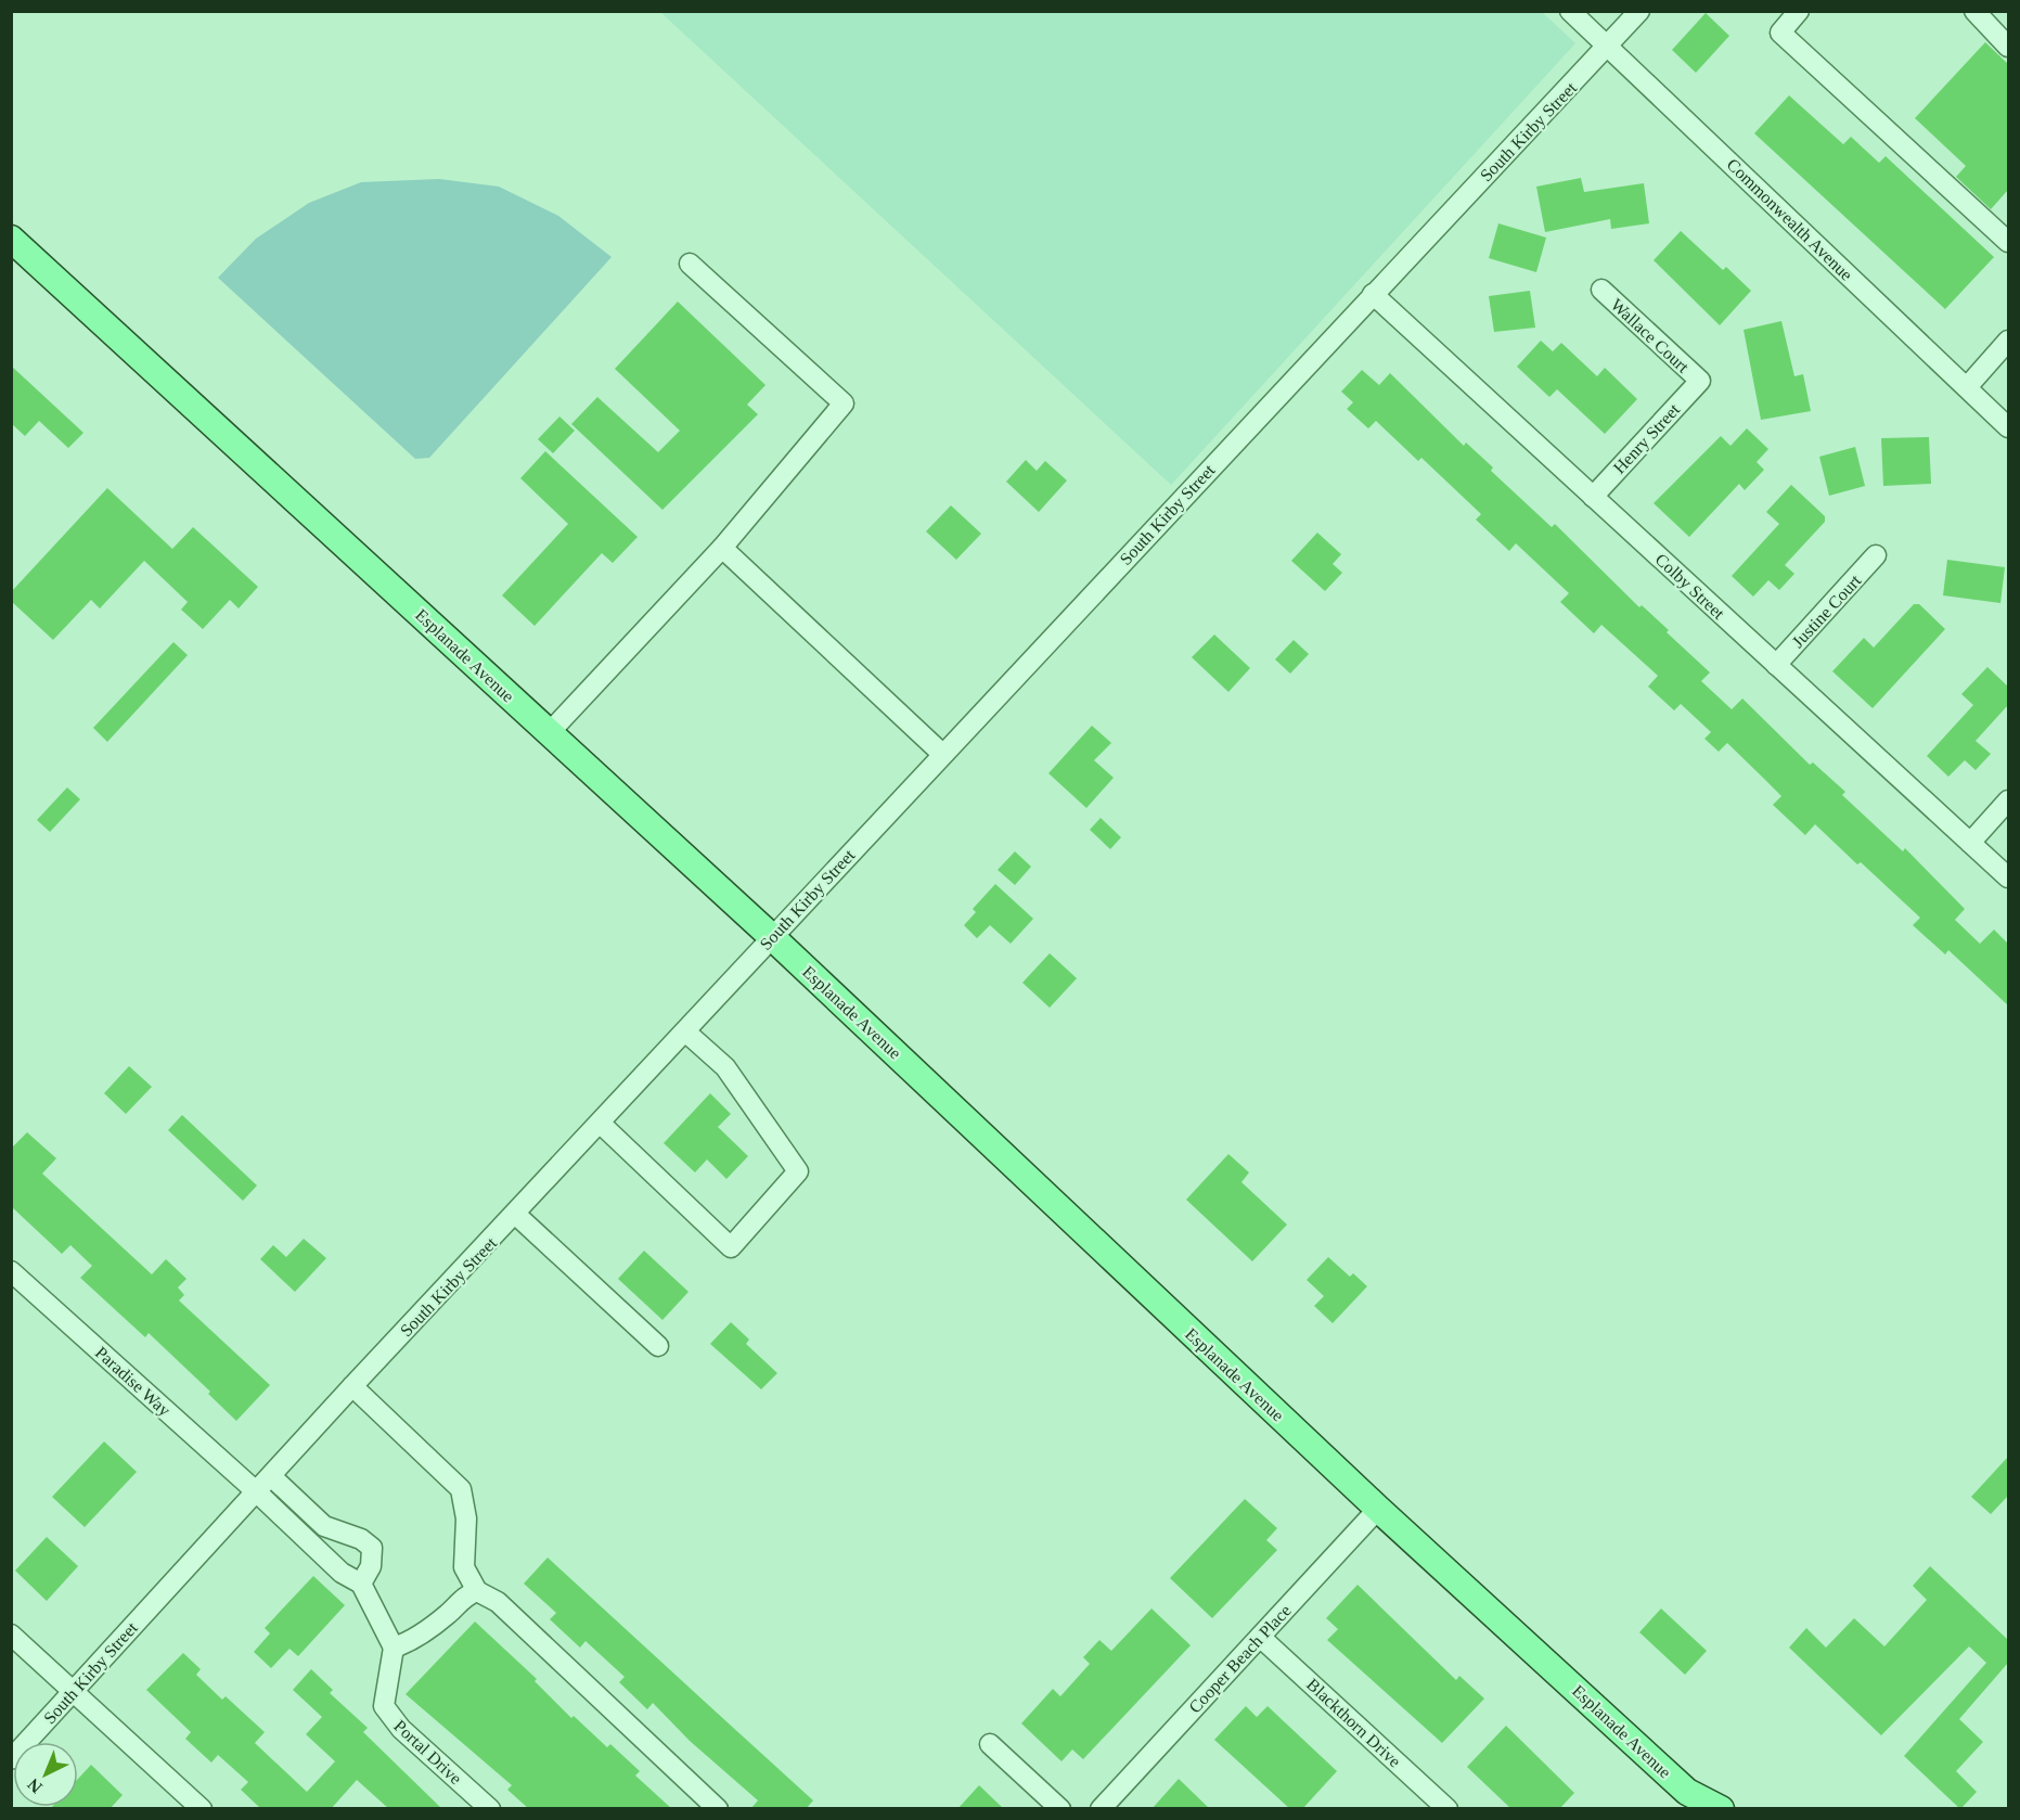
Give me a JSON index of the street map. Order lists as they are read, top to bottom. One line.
{"streets":{"main road":["Esplanade Avenue"],"street":["South Kirby Street","Commonwealth Avenue","Wallace Court","Henry Street","Colby Street","Justine Court","Paradise Way","Cooper Beach Place","Blackthorn Drive","Portal Drive"]},"crossings":[["South Kirby Street","Commonwealth Avenue"],["South Kirby Street","Colby Street"],["South Kirby Street","Esplanade Avenue"],["South Kirby Street","Paradise Way"],["Wallace Court","Henry Street"],["Henry Street","Colby Street"],["Colby Street","Justine Court"],["Esplanade Avenue","Cooper Beach Place"],["Cooper Beach Place","Blackthorn Drive"]],"north":"bottom left"}
